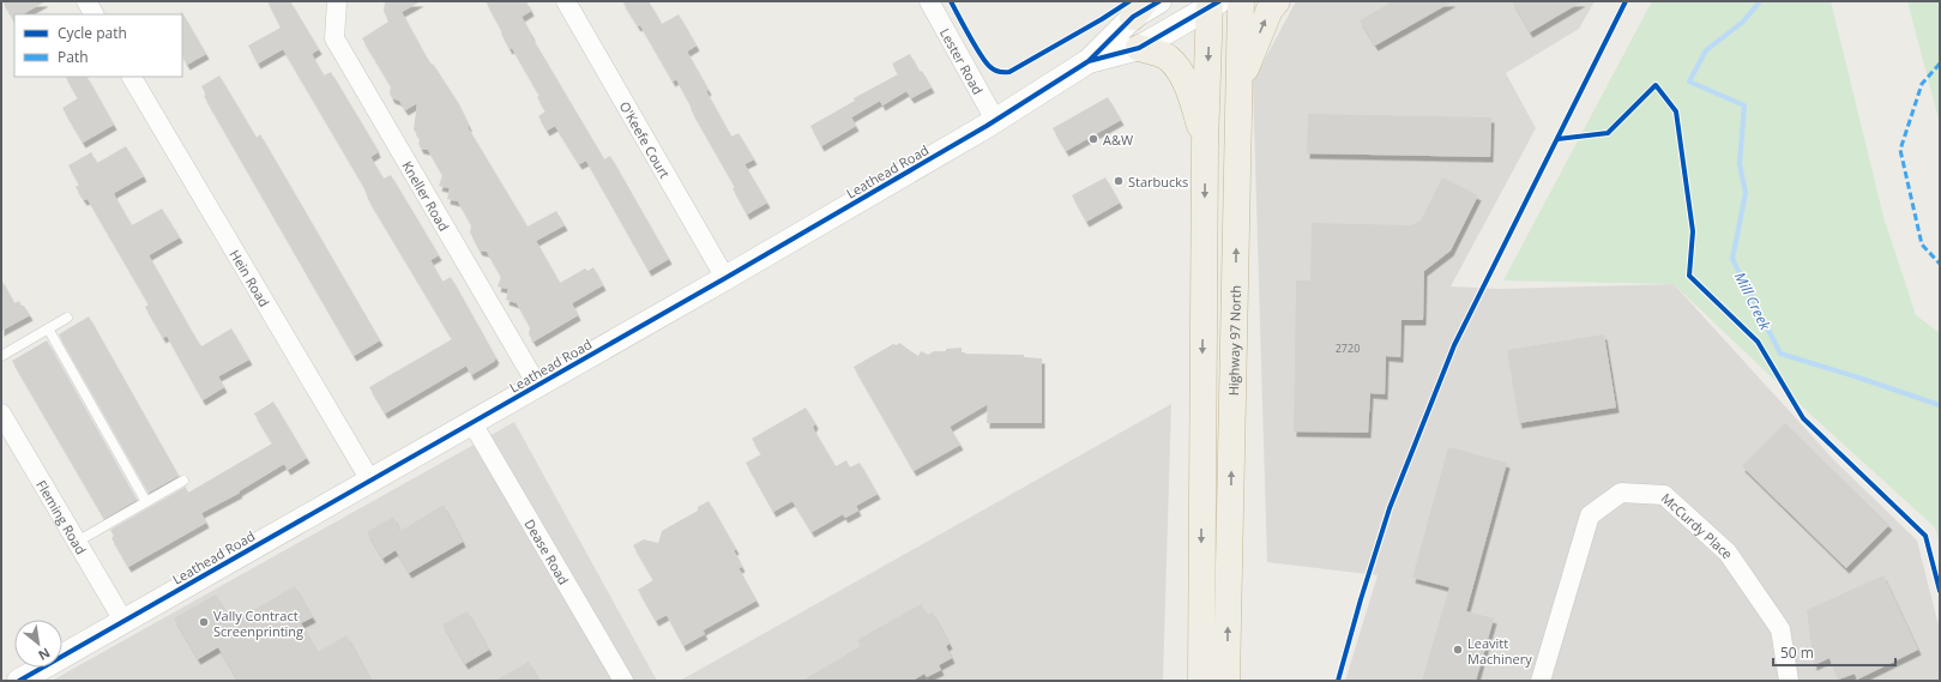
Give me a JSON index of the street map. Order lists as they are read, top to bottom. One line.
{"streets":{"highway":["Highway 97 North"],"street":["Lester Road","O'Keefe Court","Leathead Road","Kneller Road","Hein Road","Fleming Road","McCurdy Place","Dease Road"]},"crossings":[["Lester Road","Leathead Road"],["O'Keefe Court","Leathead Road"],["Leathead Road","Kneller Road"],["Leathead Road","Hein Road"],["Leathead Road","Fleming Road"],["Leathead Road","Dease Road"]],"water":["Mill Creek"],"places":["A&W","Starbucks","Vally Contract Screenprinting","Leavitt Machinery"],"house_numbers":["2720"],"legend":["Cycle path","Path"],"scale_bar":"50 m","north":"bottom right"}
